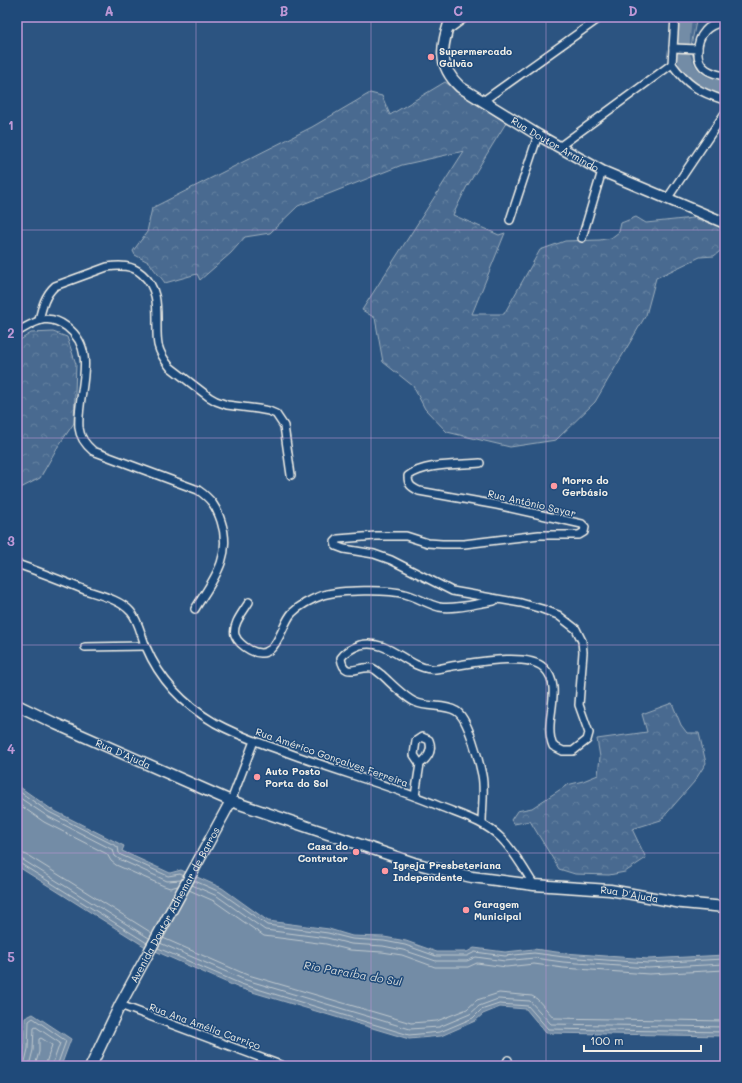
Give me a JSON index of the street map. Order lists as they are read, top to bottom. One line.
{"streets":{"main road":["Rua Doutor Armindo","Rua D'Ajuda","Avenida Doutor Adhemar de Barros"],"street":["Rua Antônio Sayar","Rua Américo Gonçalves Ferreira","Rua Ana Amélia Carriço"]},"crossings":[["Rua D'Ajuda","Rua Américo Gonçalves Ferreira"],["Rua D'Ajuda","Avenida Doutor Adhemar de Barros"],["Rua Américo Gonçalves Ferreira","Avenida Doutor Adhemar de Barros"],["Avenida Doutor Adhemar de Barros","Rua Ana Amélia Carriço"]],"water":["Rio Paraíba do Sul"],"places":["Supermercado Galvão","Morro do Gerbásio","Auto Posto Porta do Sol","Casa do Contrutor","Igreja Presbeteriana Independente","Garagem Municipal"],"scale_bar":"100 m","grid":{"columns":["A","B","C","D"],"rows":["1","2","3","4","5"]}}
